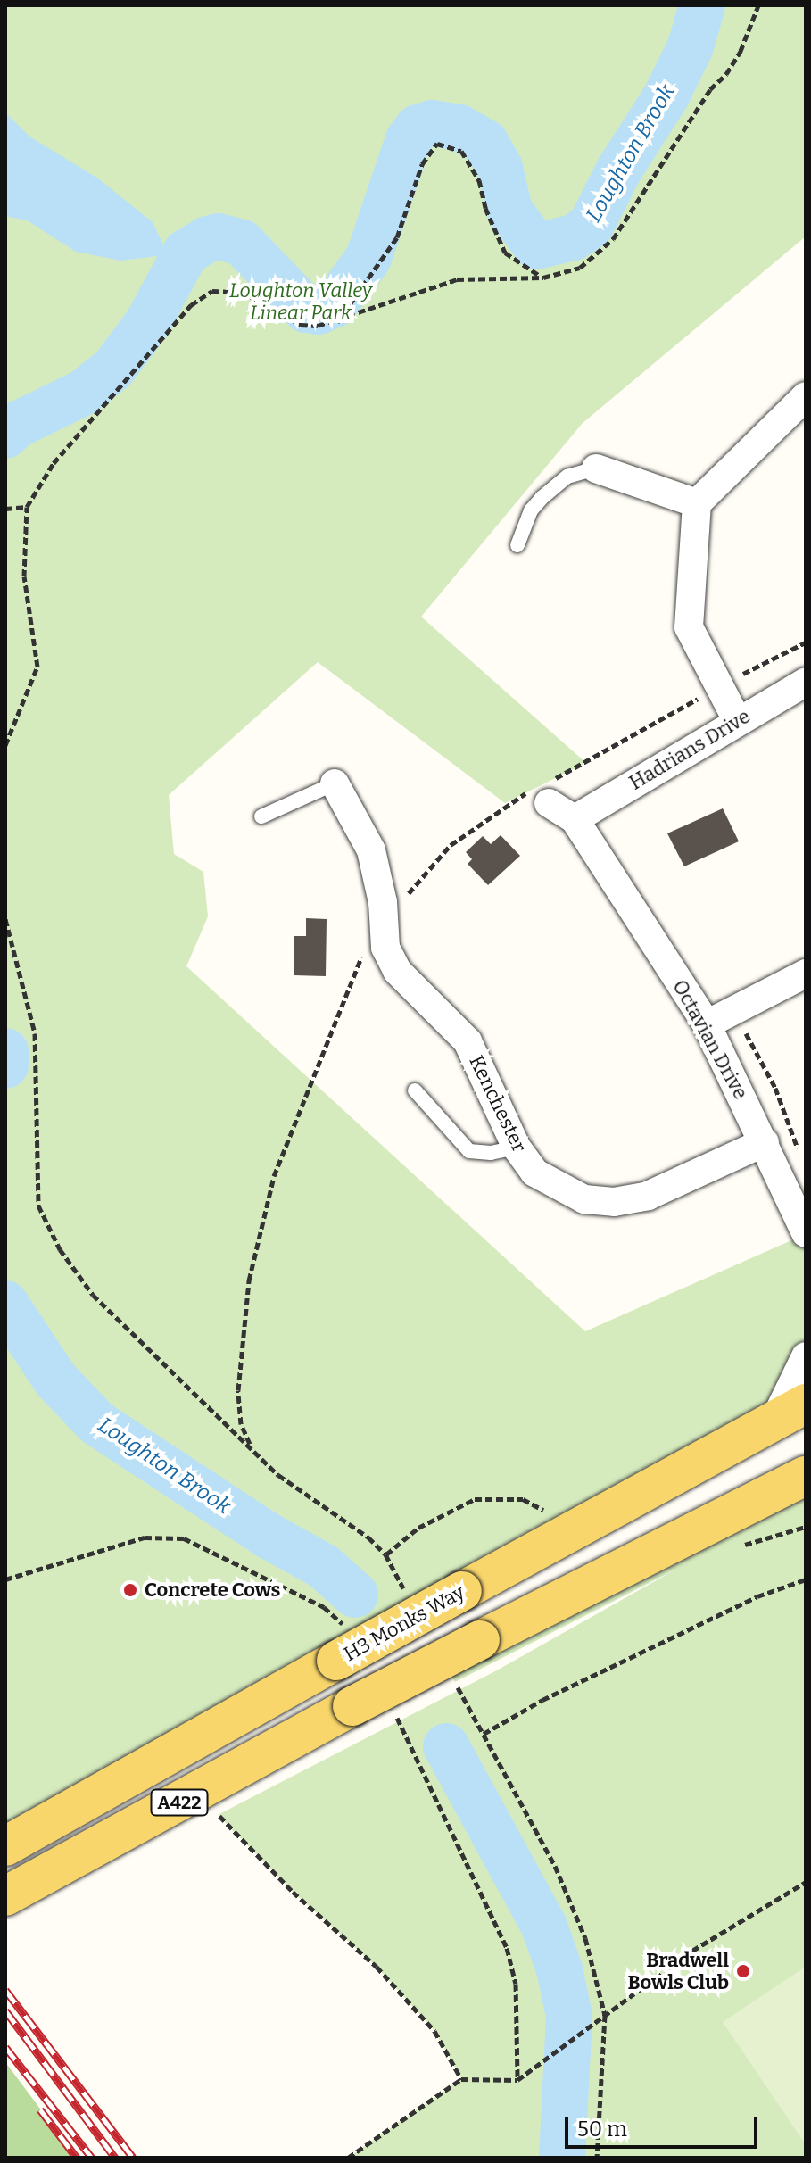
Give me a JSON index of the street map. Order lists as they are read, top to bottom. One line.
{"streets":{"main road":["H3 Monks Way","A422"],"street":["Hadrians Drive","Octavian Drive","Kenchester"]},"crossings":[["Hadrians Drive","Octavian Drive"],["Octavian Drive","Kenchester"]],"water":["Loughton Brook"],"parks":["Loughton Valley Linear Park"],"places":["Concrete Cows","Bradwell Bowls Club"],"scale_bar":"50 m"}
